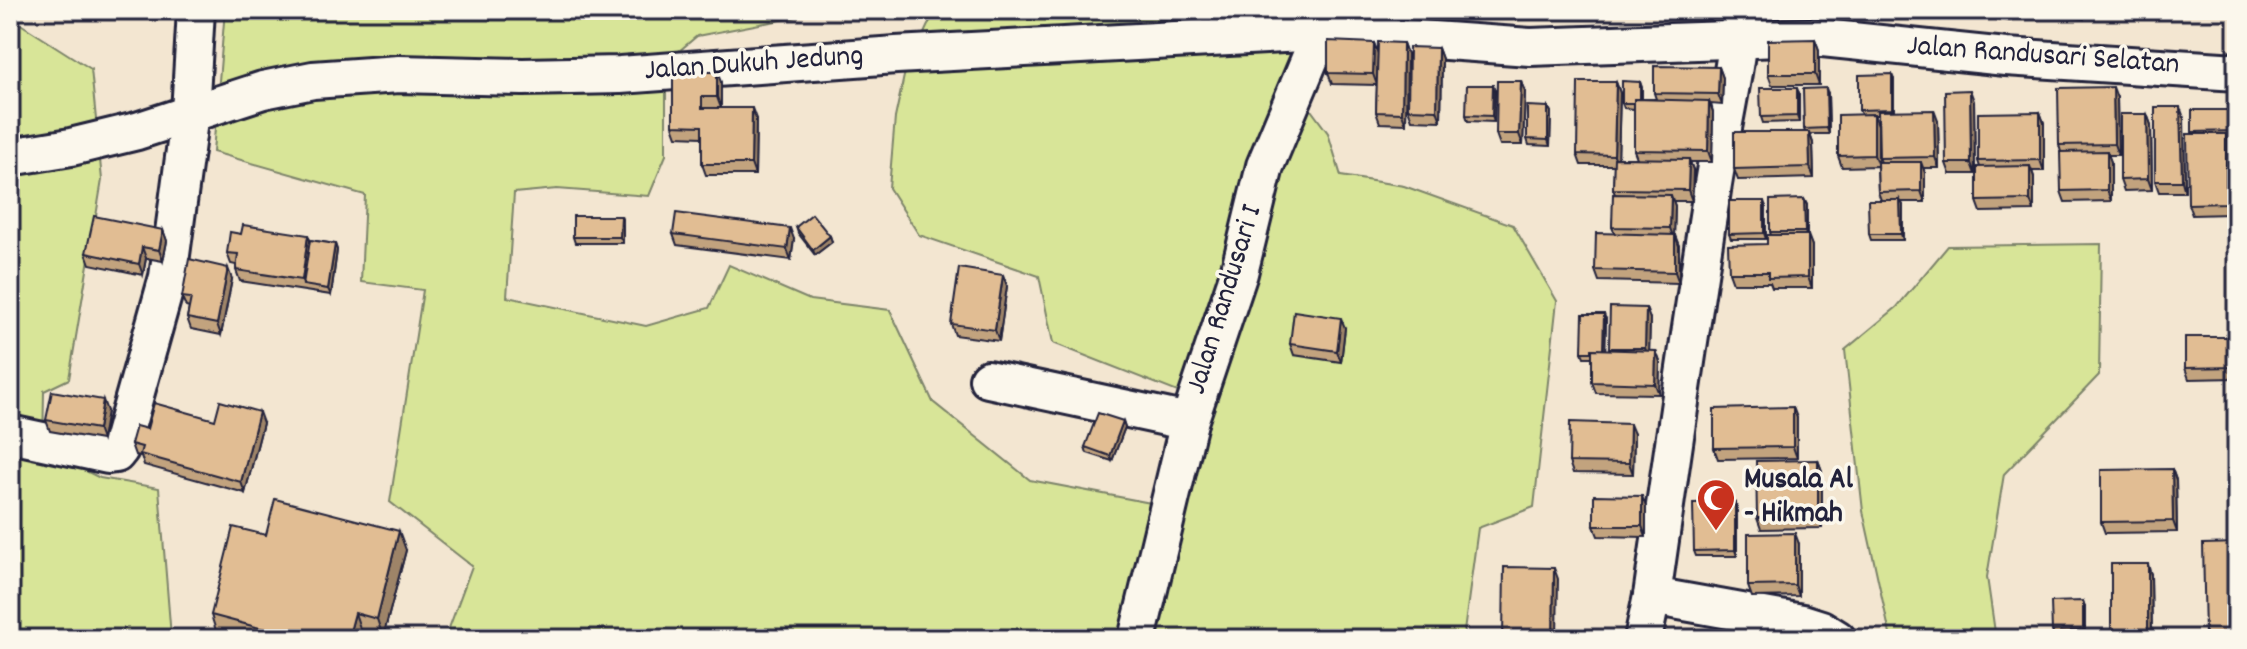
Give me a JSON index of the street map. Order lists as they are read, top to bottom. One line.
{"streets":{"street":["Jalan Randusari Selatan","Jalan Dukuh Jedung","Jalan Randusari I"]},"crossings":[["Jalan Randusari Selatan","Jalan Dukuh Jedung"],["Jalan Randusari Selatan","Jalan Randusari I"],["Jalan Dukuh Jedung","Jalan Randusari I"]],"places":{"mosque":["Musala Al - Hikmah"]}}
